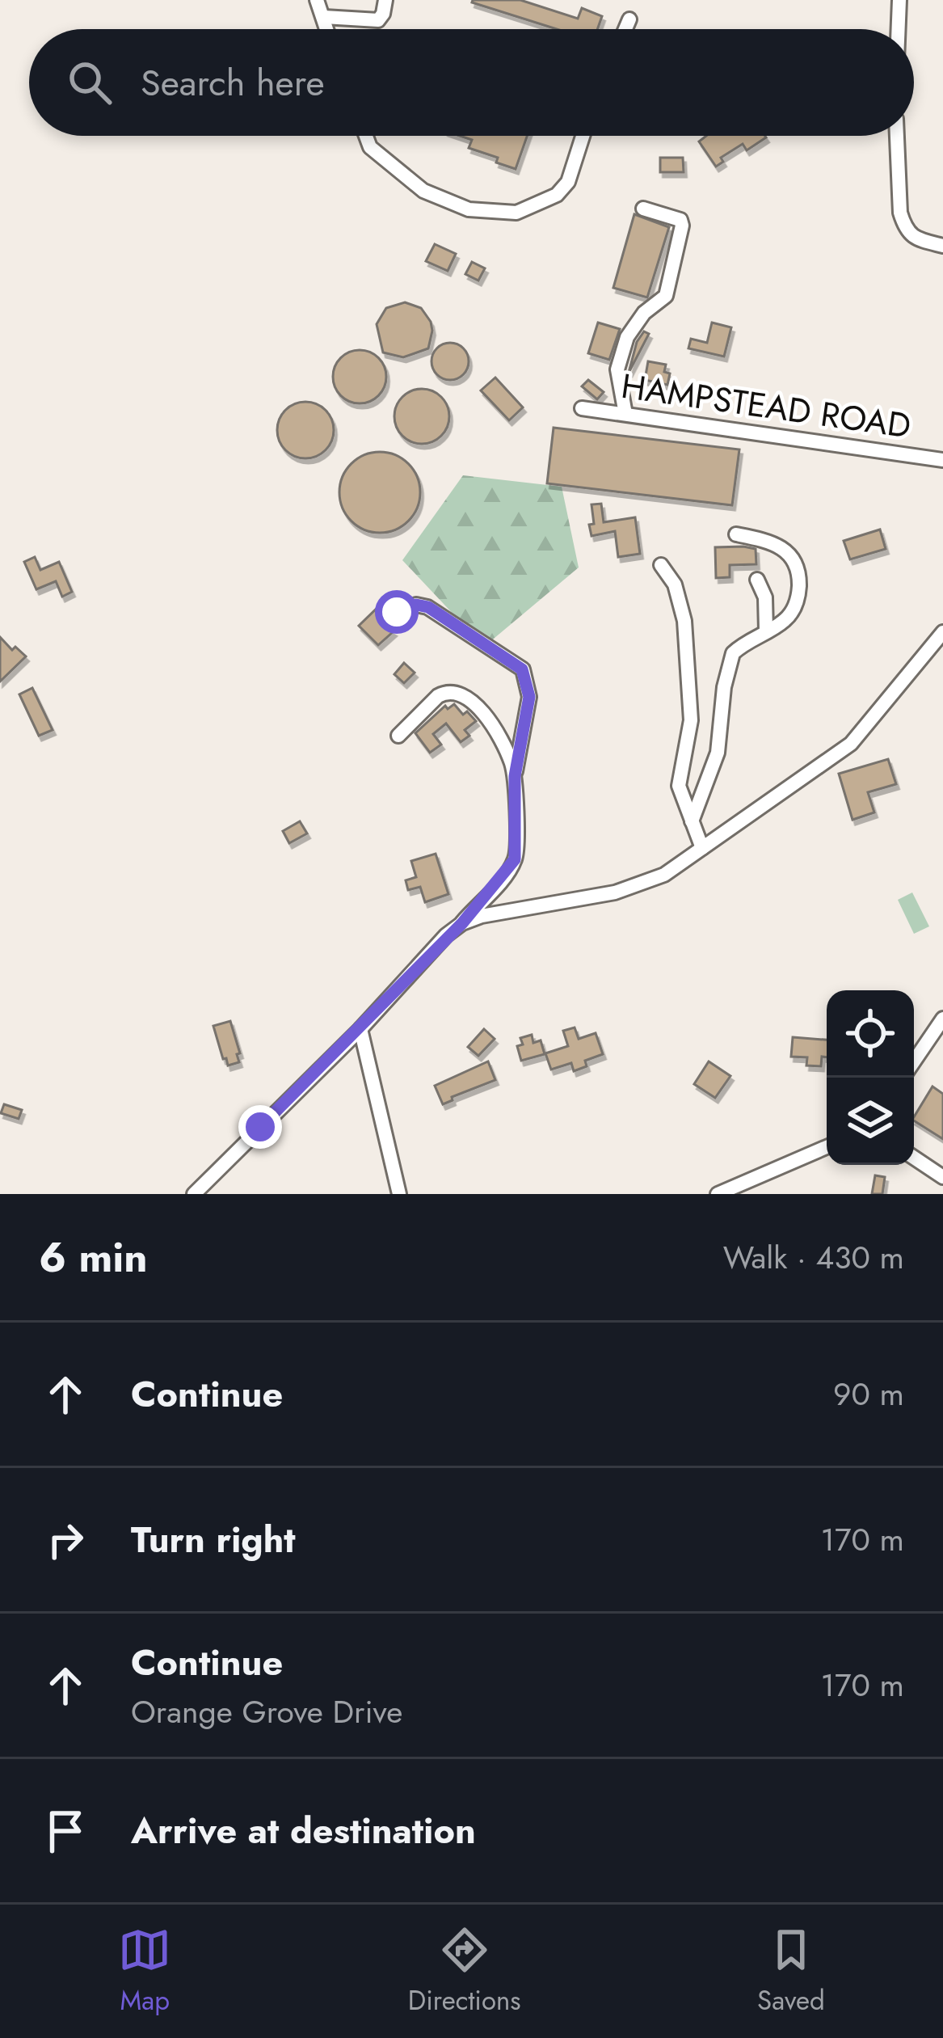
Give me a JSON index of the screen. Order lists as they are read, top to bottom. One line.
{"streets":{"street":["HAMPSTEAD ROAD"]},"page":{"search":"Search here","heading":["6 min","Walk · 430 m"],"list":[["Continue","90 m"],["Turn right","170 m"],["Continue","Orange Grove Drive","170 m"],"Arrive at destination"],"nav":["Map","Directions","Saved"]}}
